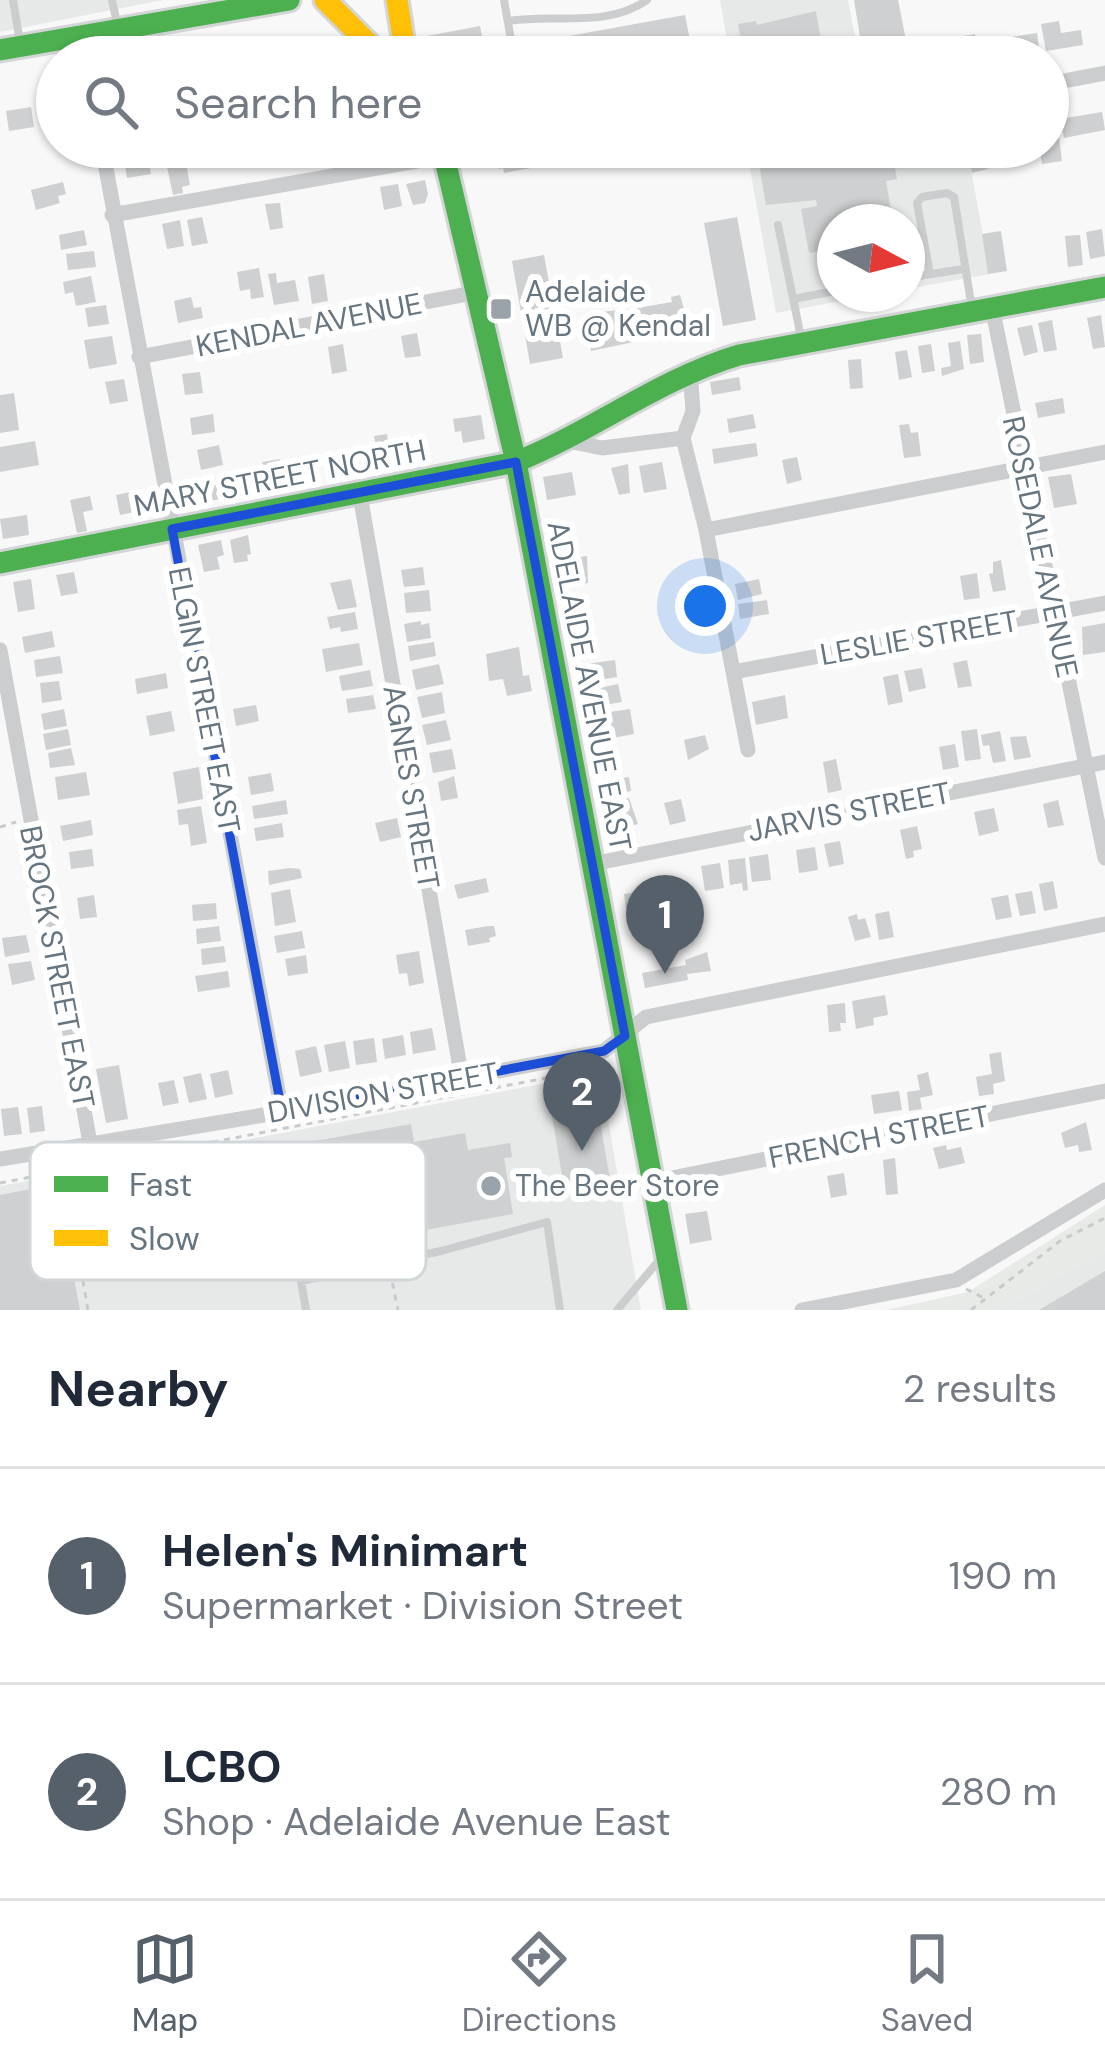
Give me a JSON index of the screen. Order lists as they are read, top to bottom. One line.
{"streets":{"main road":["MARY STREET NORTH","ADELAIDE AVENUE EAST"],"street":["KENDAL AVENUE","ROSEDALE AVENUE","LESLIE STREET","ELGIN STREET EAST","AGNES STREET","JARVIS STREET","BROCK STREET EAST","DIVISION STREET","FRENCH STREET"]},"crossings":[["KENDAL AVENUE","ADELAIDE AVENUE EAST"],["KENDAL AVENUE","ELGIN STREET EAST"],["MARY STREET NORTH","ROSEDALE AVENUE"],["MARY STREET NORTH","ADELAIDE AVENUE EAST"],["MARY STREET NORTH","ELGIN STREET EAST"],["MARY STREET NORTH","AGNES STREET"],["ROSEDALE AVENUE","LESLIE STREET"],["ROSEDALE AVENUE","JARVIS STREET"],["ADELAIDE AVENUE EAST","JARVIS STREET"],["ADELAIDE AVENUE EAST","DIVISION STREET"],["ADELAIDE AVENUE EAST","FRENCH STREET"],["ELGIN STREET EAST","DIVISION STREET"],["AGNES STREET","DIVISION STREET"]],"places":{"transit":["Adelaide WB @ Kendal"],"other":["The Beer Store"]},"legend":["Fast","Slow"],"north":"right","page":{"search":"Search here","pins":["1","2"],"heading":["Nearby","2 results"],"list":[{"mark":"1","name":"Helen's Minimart","note":"Supermarket · Division Street","value":"190 m"},{"mark":"2","name":"LCBO","note":"Shop · Adelaide Avenue East","value":"280 m"}],"nav":["Map","Directions","Saved"]}}
